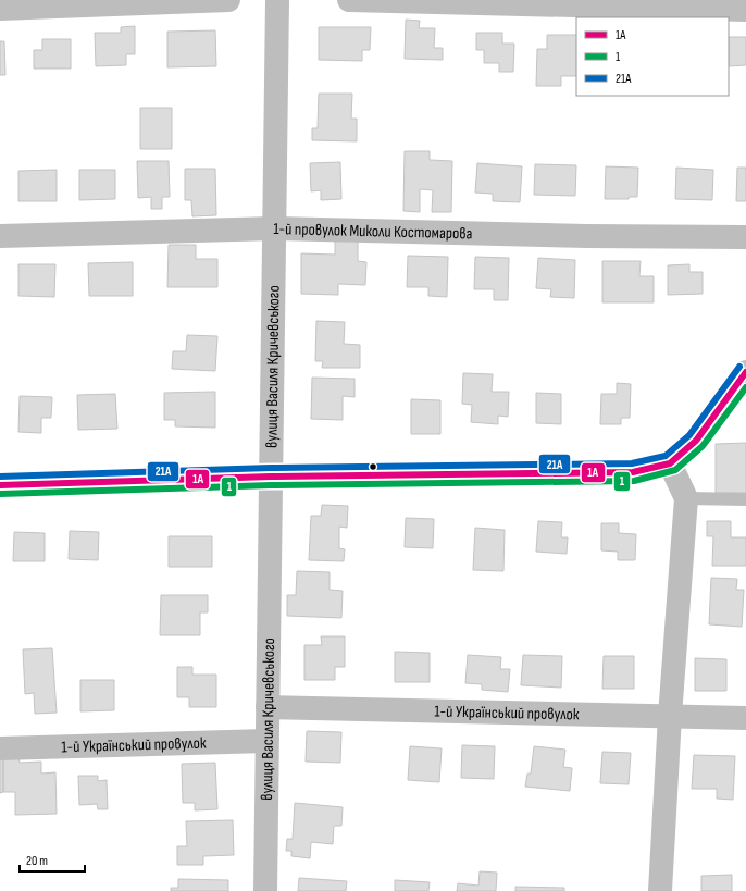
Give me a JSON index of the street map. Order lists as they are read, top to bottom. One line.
{"streets":{"street":["1-й провулок Миколи Костомарова","вулиця Василя Кричевського","1-й Український провулок"]},"crossings":[["1-й провулок Миколи Костомарова","вулиця Василя Кричевського"],["вулиця Василя Кричевського","1-й Український провулок"]],"lines":["transit line 21А","transit line 1А","transit line 1"],"legend":["1А","1","21А"],"scale_bar":"20 m"}
